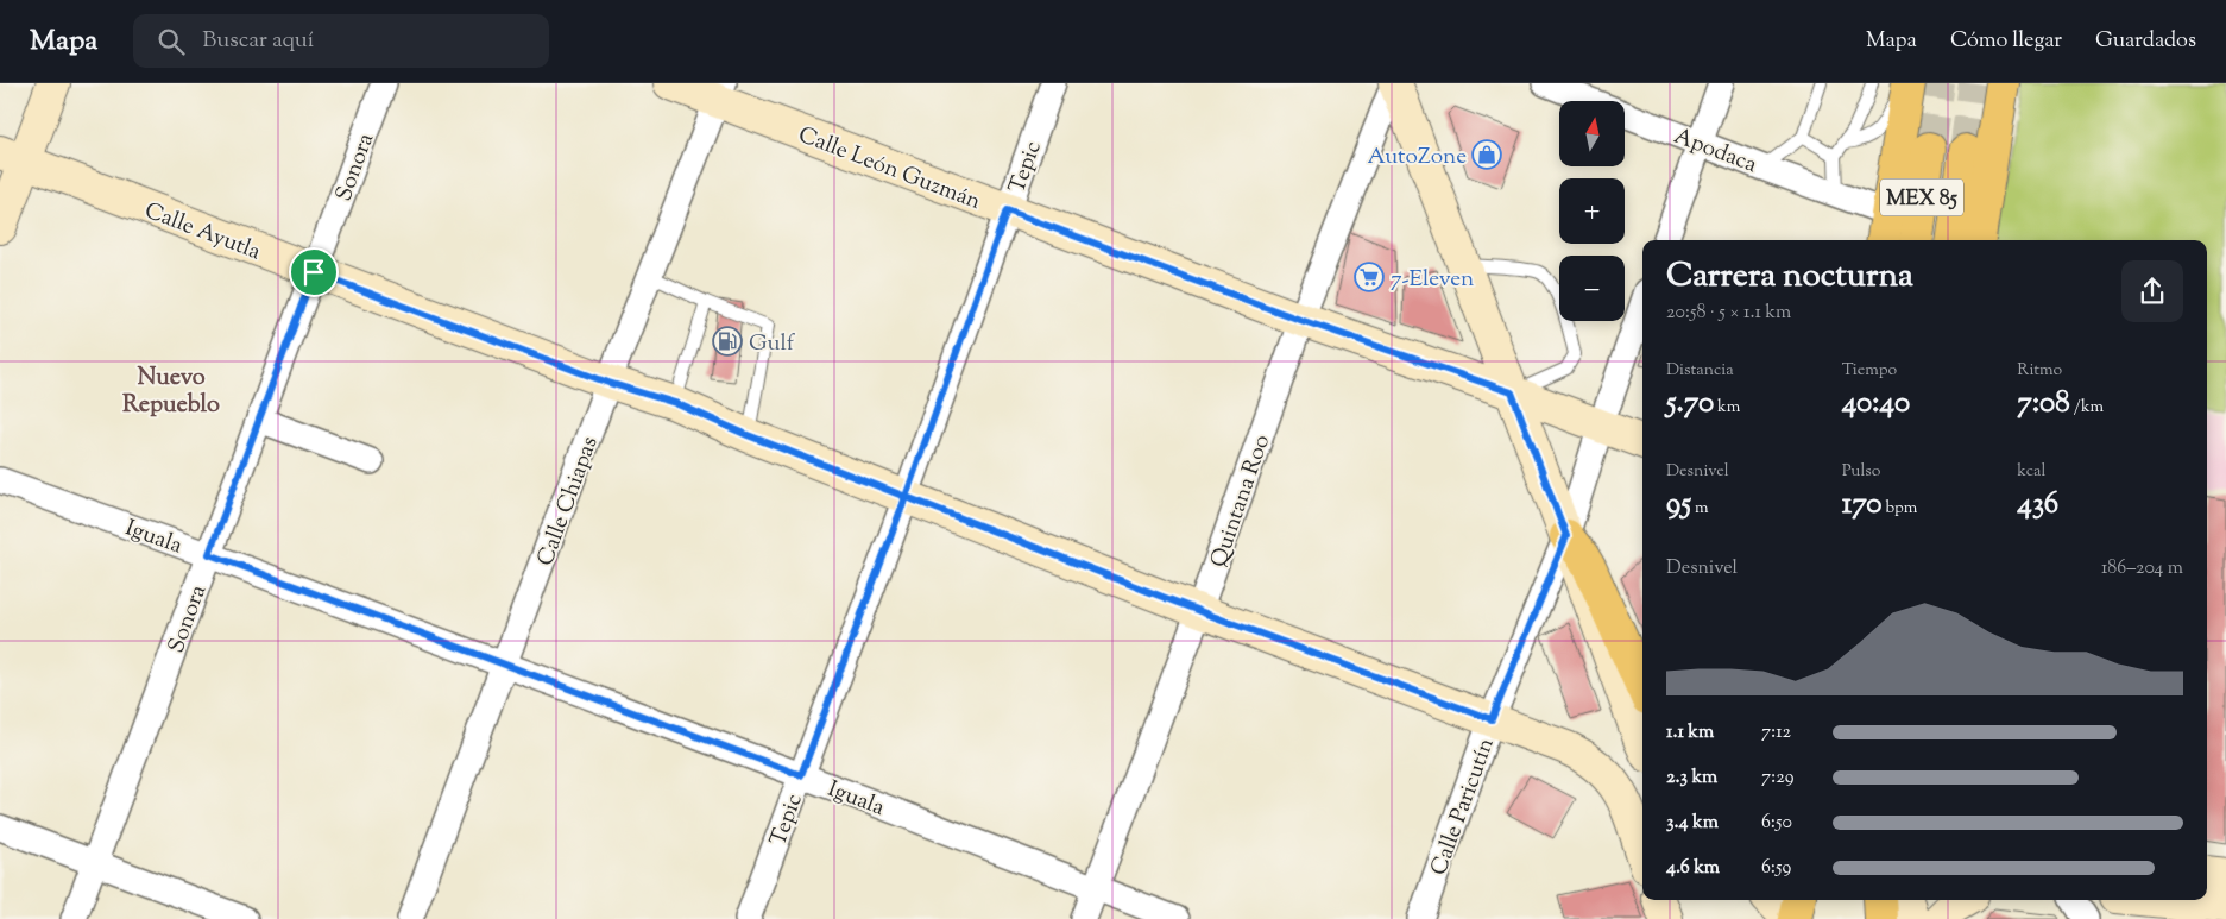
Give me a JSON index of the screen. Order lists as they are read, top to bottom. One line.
{"streets":{"highway":["MEX 85"],"main road":["Calle León Guzmán","Calle Ayutla"],"street":["Apodaca","Sonora","Tepic","Calle Chiapas","Quintana Roo","Iguala","Calle Paricutín"]},"crossings":[["Sonora","Calle Ayutla"],["Sonora","Iguala"],["Calle León Guzmán","Tepic"],["Calle León Guzmán","Calle Chiapas"],["Calle León Guzmán","Quintana Roo"],["Calle León Guzmán","Calle Paricutín"],["Tepic","Calle Ayutla"],["Tepic","Iguala"],["Calle Ayutla","Calle Chiapas"],["Calle Ayutla","Quintana Roo"],["Calle Ayutla","Calle Paricutín"],["Calle Chiapas","Iguala"],["Quintana Roo","Iguala"]],"districts":["Nuevo Repueblo"],"places":{"shop":["AutoZone"],"supermarket":["7-Eleven"],"fuel station":["Gulf"]},"north":"top","page":{"header":"Mapa","search":"Buscar aquí","nav":["Mapa","Cómo llegar","Guardados"],"map_buttons":["+","−"],"heading":["Carrera nocturna","20:58 · 5 × 1.1 km"],"stats":[["Distancia","5.70 km"],["Tiempo","40:40"],["Ritmo","7:08 /km"],["Desnivel","95 m"],["Pulso","170 bpm"],["kcal","436"]],"chart":["Desnivel","186–204 m"],"list":[{"name":"1.1 km","note":"7:12"},{"name":"2.3 km","note":"7:29"},{"name":"3.4 km","note":"6:50"},{"name":"4.6 km","note":"6:59"}]}}
